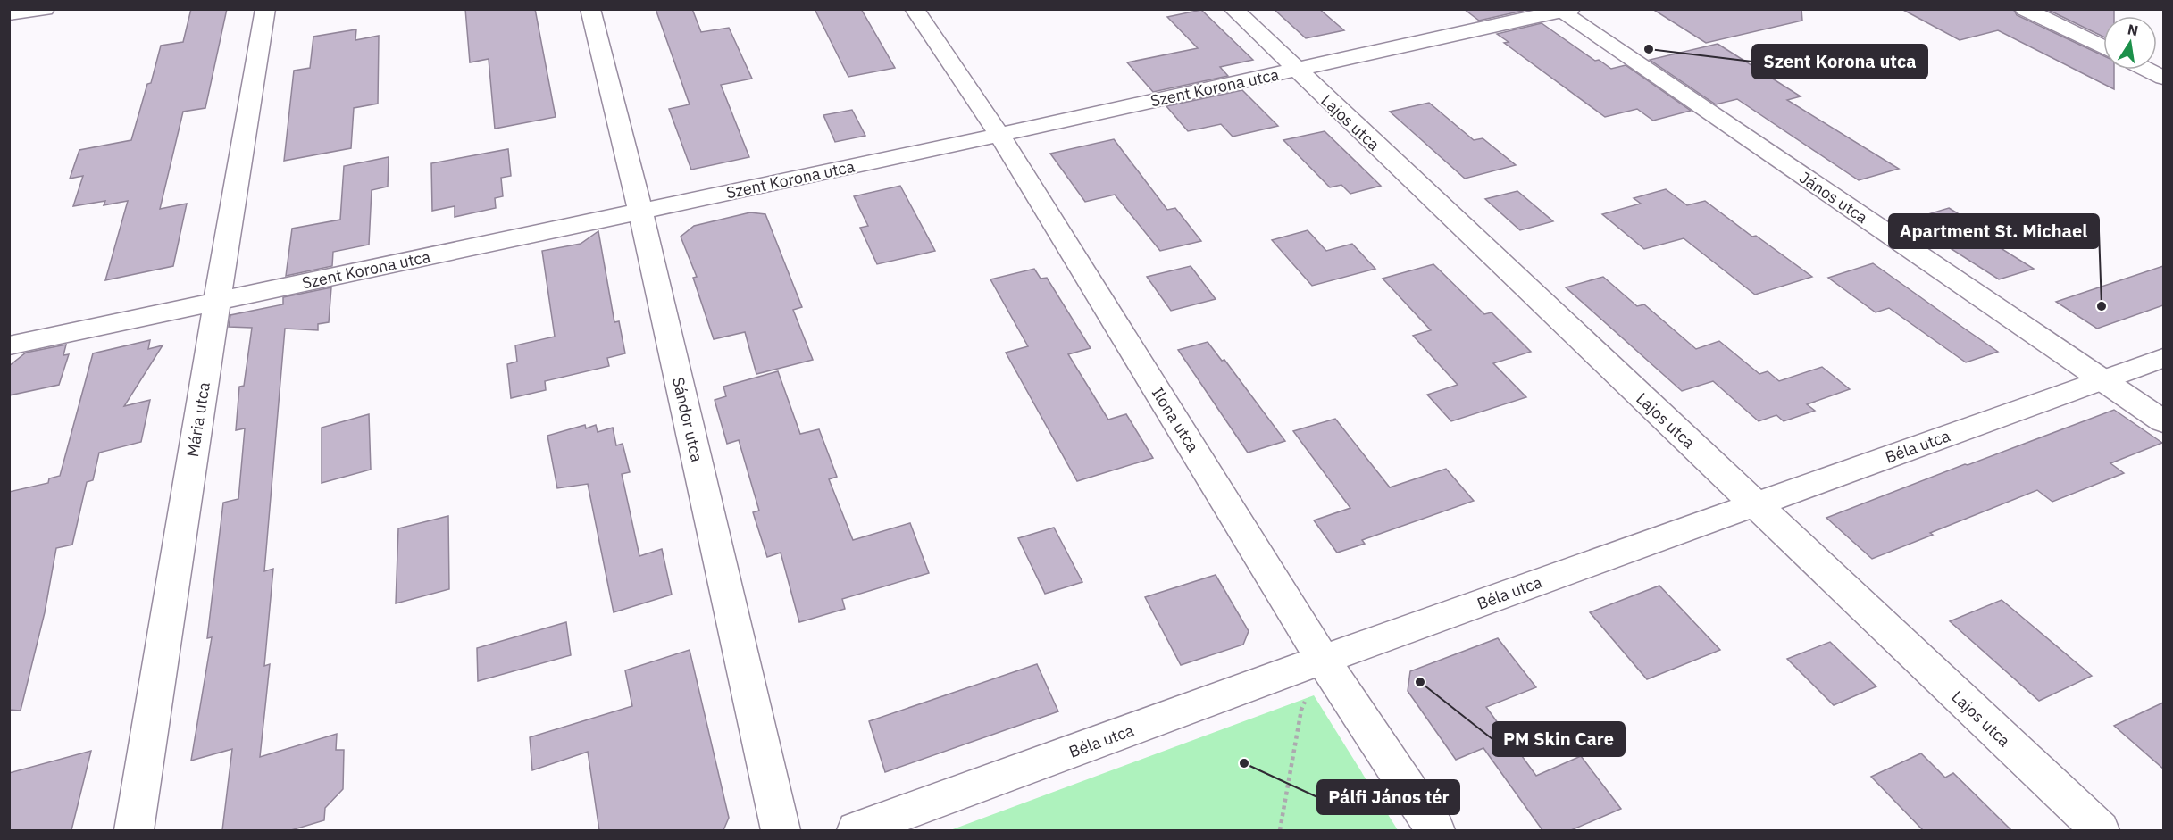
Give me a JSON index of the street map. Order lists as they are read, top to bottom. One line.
{"streets":{"street":["Szent Korona utca","Lajos utca","János utca","Mária utca","Sándor utca","Ilona utca","Béla utca"]},"crossings":[["Szent Korona utca","Lajos utca"],["Szent Korona utca","János utca"],["Szent Korona utca","Mária utca"],["Szent Korona utca","Sándor utca"],["Szent Korona utca","Ilona utca"],["Lajos utca","Béla utca"],["János utca","Béla utca"],["Ilona utca","Béla utca"]],"places":["Szent Korona utca","Apartment St. Michael","PM Skin Care","Pálfi János tér"],"north":"top"}
